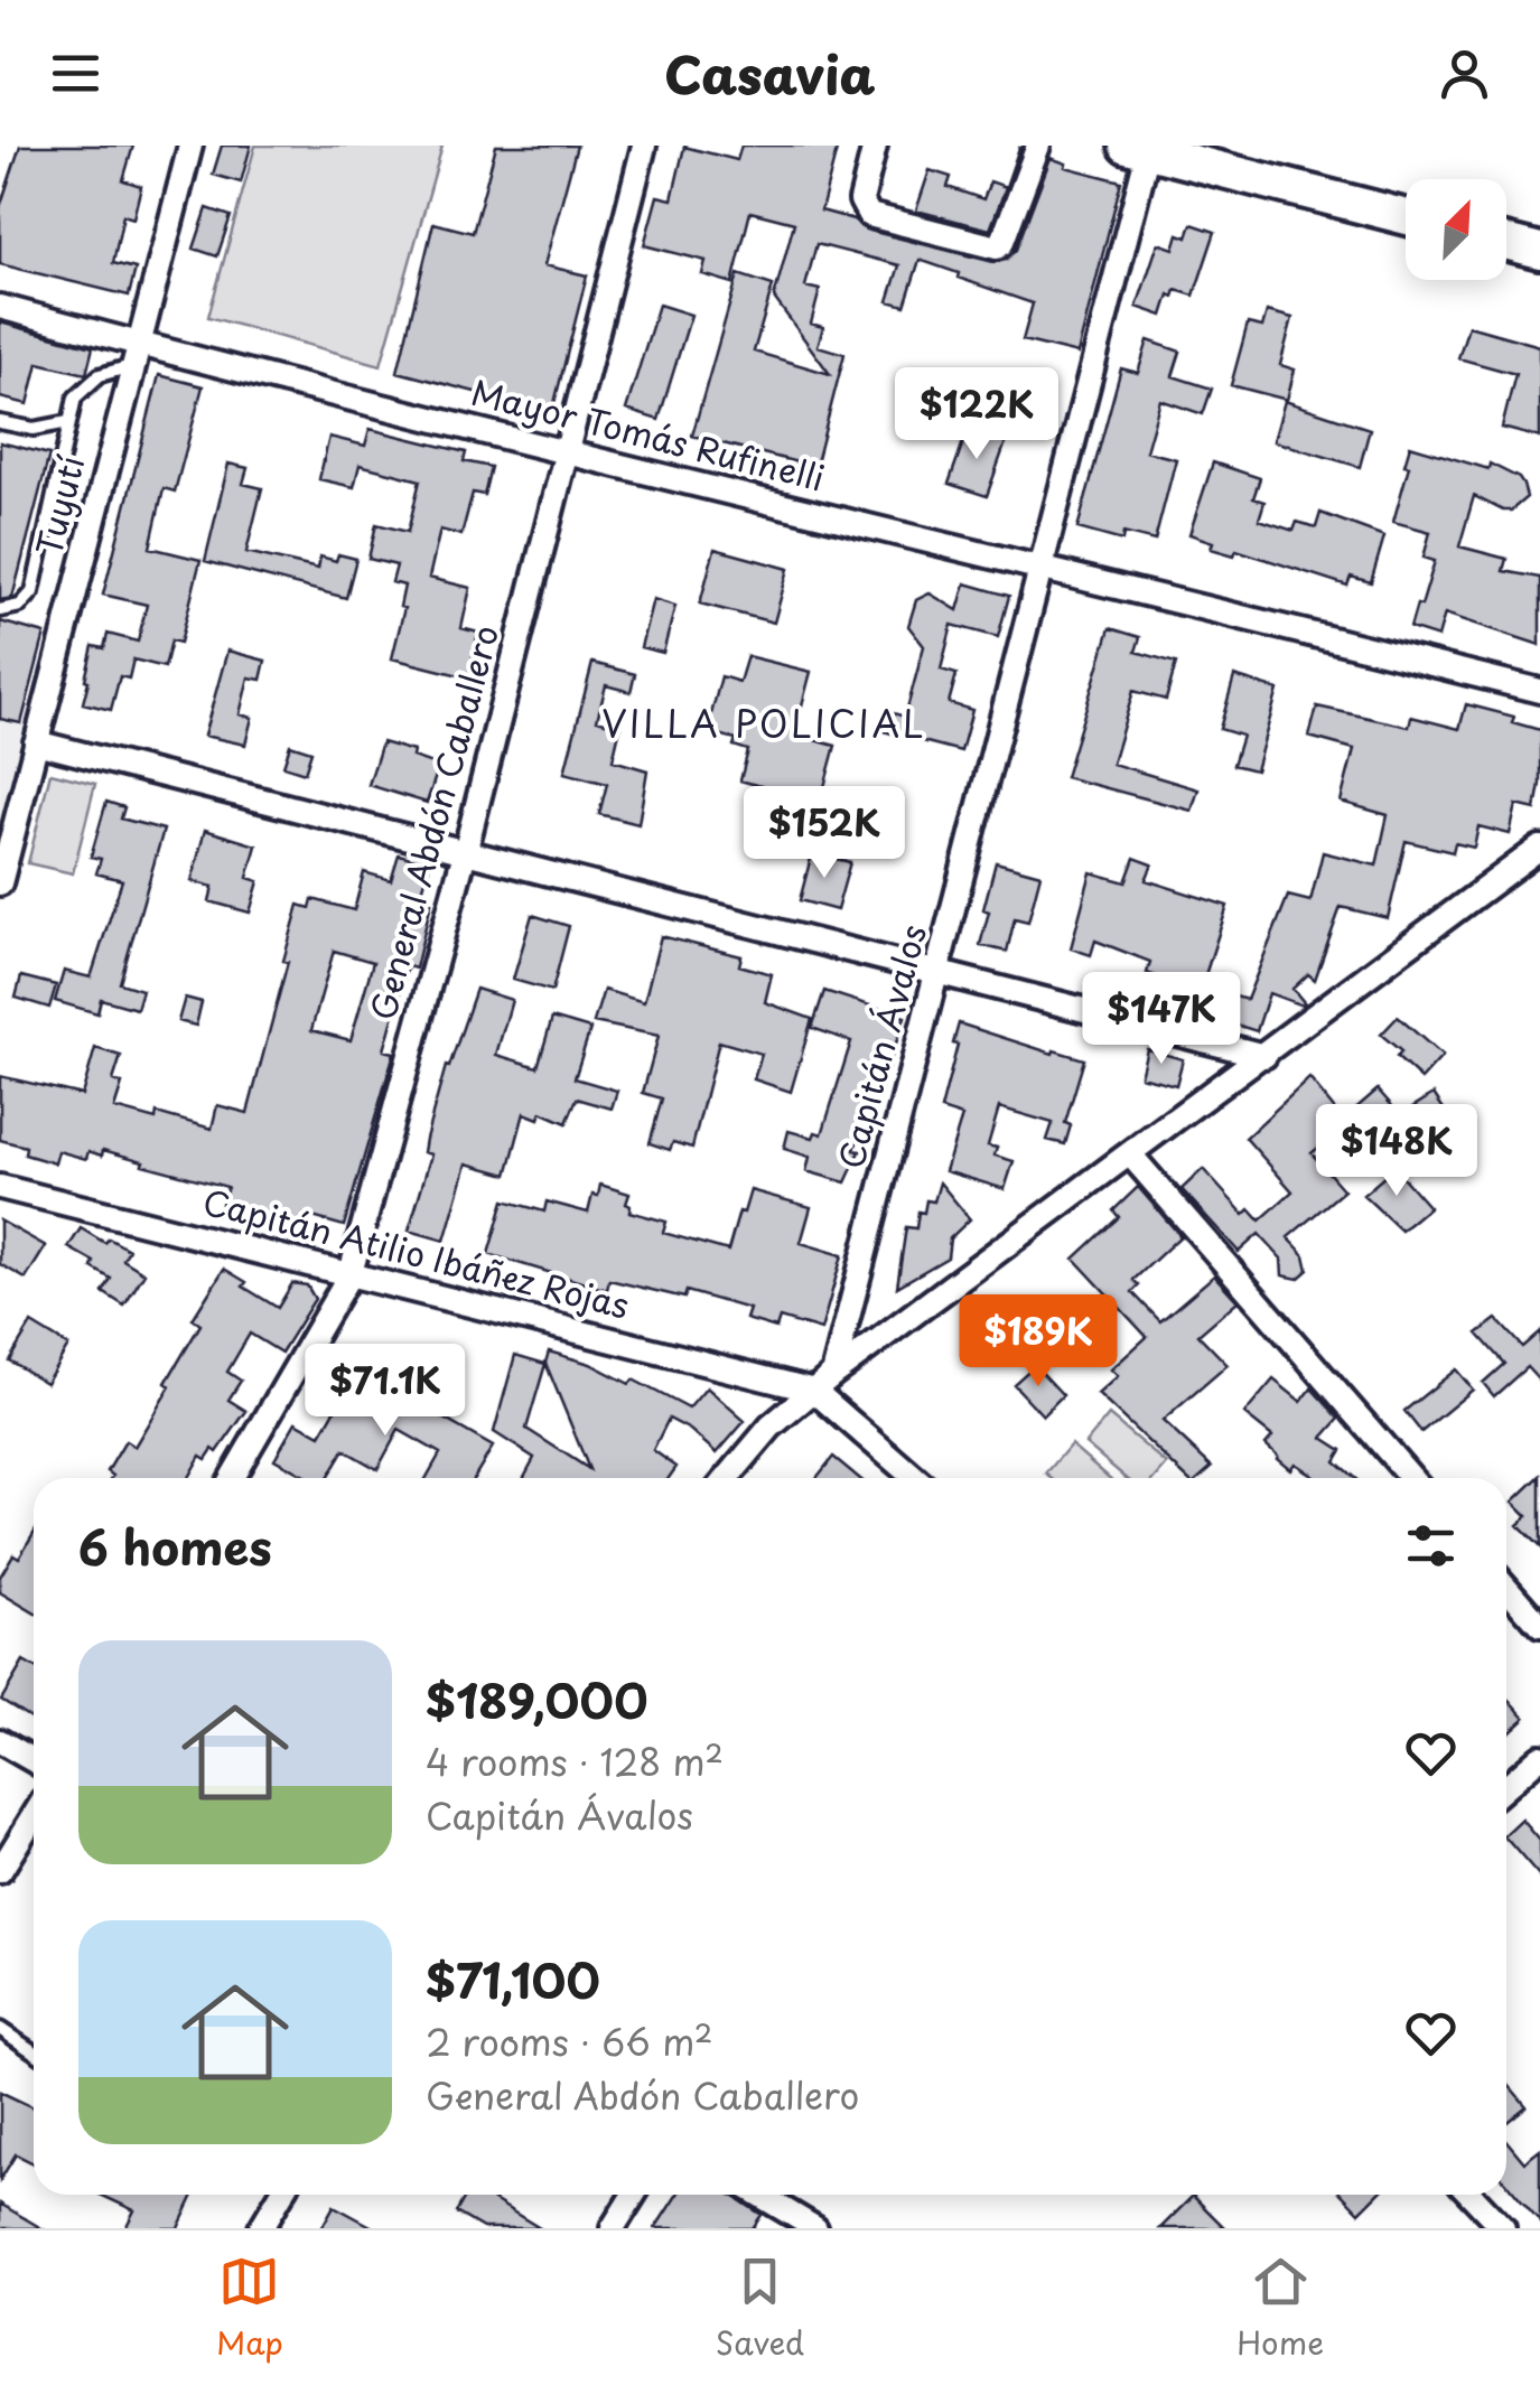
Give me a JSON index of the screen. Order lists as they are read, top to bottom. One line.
{"streets":{"street":["Mayor Tomás Rufinelli","Tuyutí","General Abdón Caballero","Capitán Ávalos","Capitán Atilio Ibáñez Rojas"]},"crossings":[["Mayor Tomás Rufinelli","Tuyutí"],["Mayor Tomás Rufinelli","General Abdón Caballero"],["Mayor Tomás Rufinelli","Capitán Ávalos"],["General Abdón Caballero","Capitán Atilio Ibáñez Rojas"]],"districts":["VILLA POLICIAL"],"north":"top right","page":{"header":"Casavia","price":["$122K","$152K","$147K","$148K","$189K","$71.1K"],"heading":"6 homes","list":[{"name":"$189,000","note":"4 rooms · 128 m² · Capitán Ávalos"},{"name":"$71,100","note":"2 rooms · 66 m² · General Abdón Caballero"}],"tabs":["Map","Saved","Home"]}}
